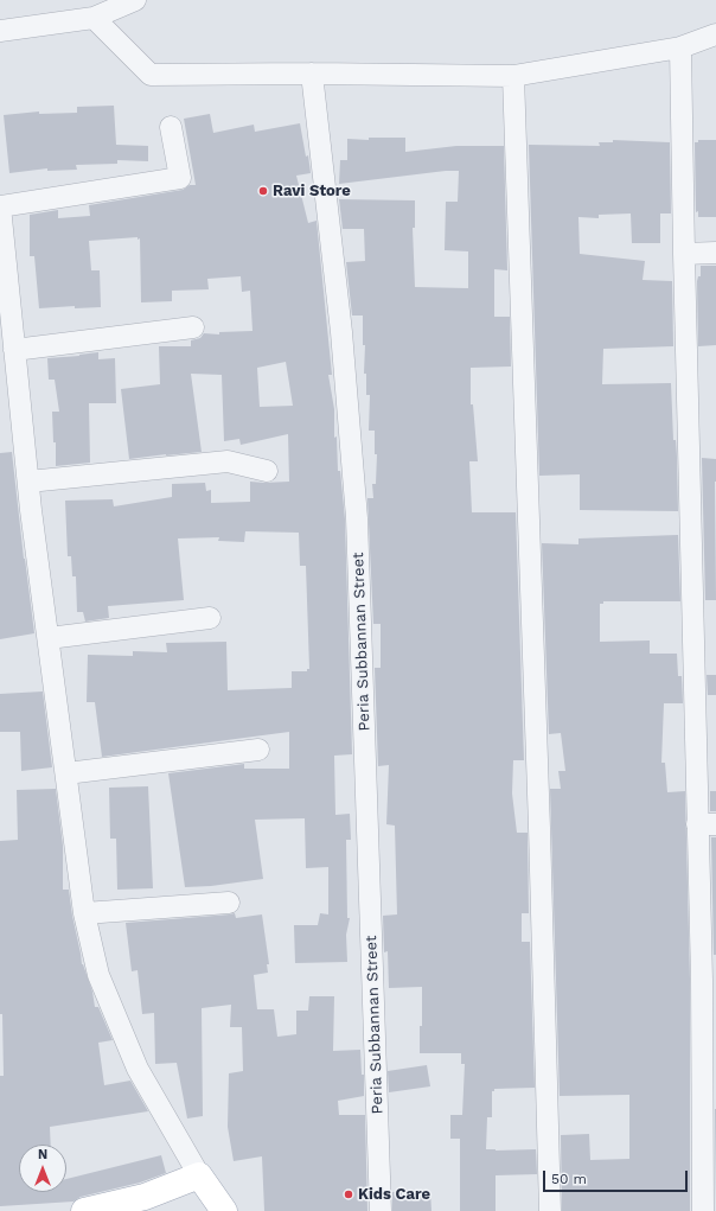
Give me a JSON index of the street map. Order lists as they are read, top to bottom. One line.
{"streets":{"street":["Peria Subbannan Street"]},"places":["Ravi Store","Kids Care"],"scale_bar":"50 m","north":"top"}
